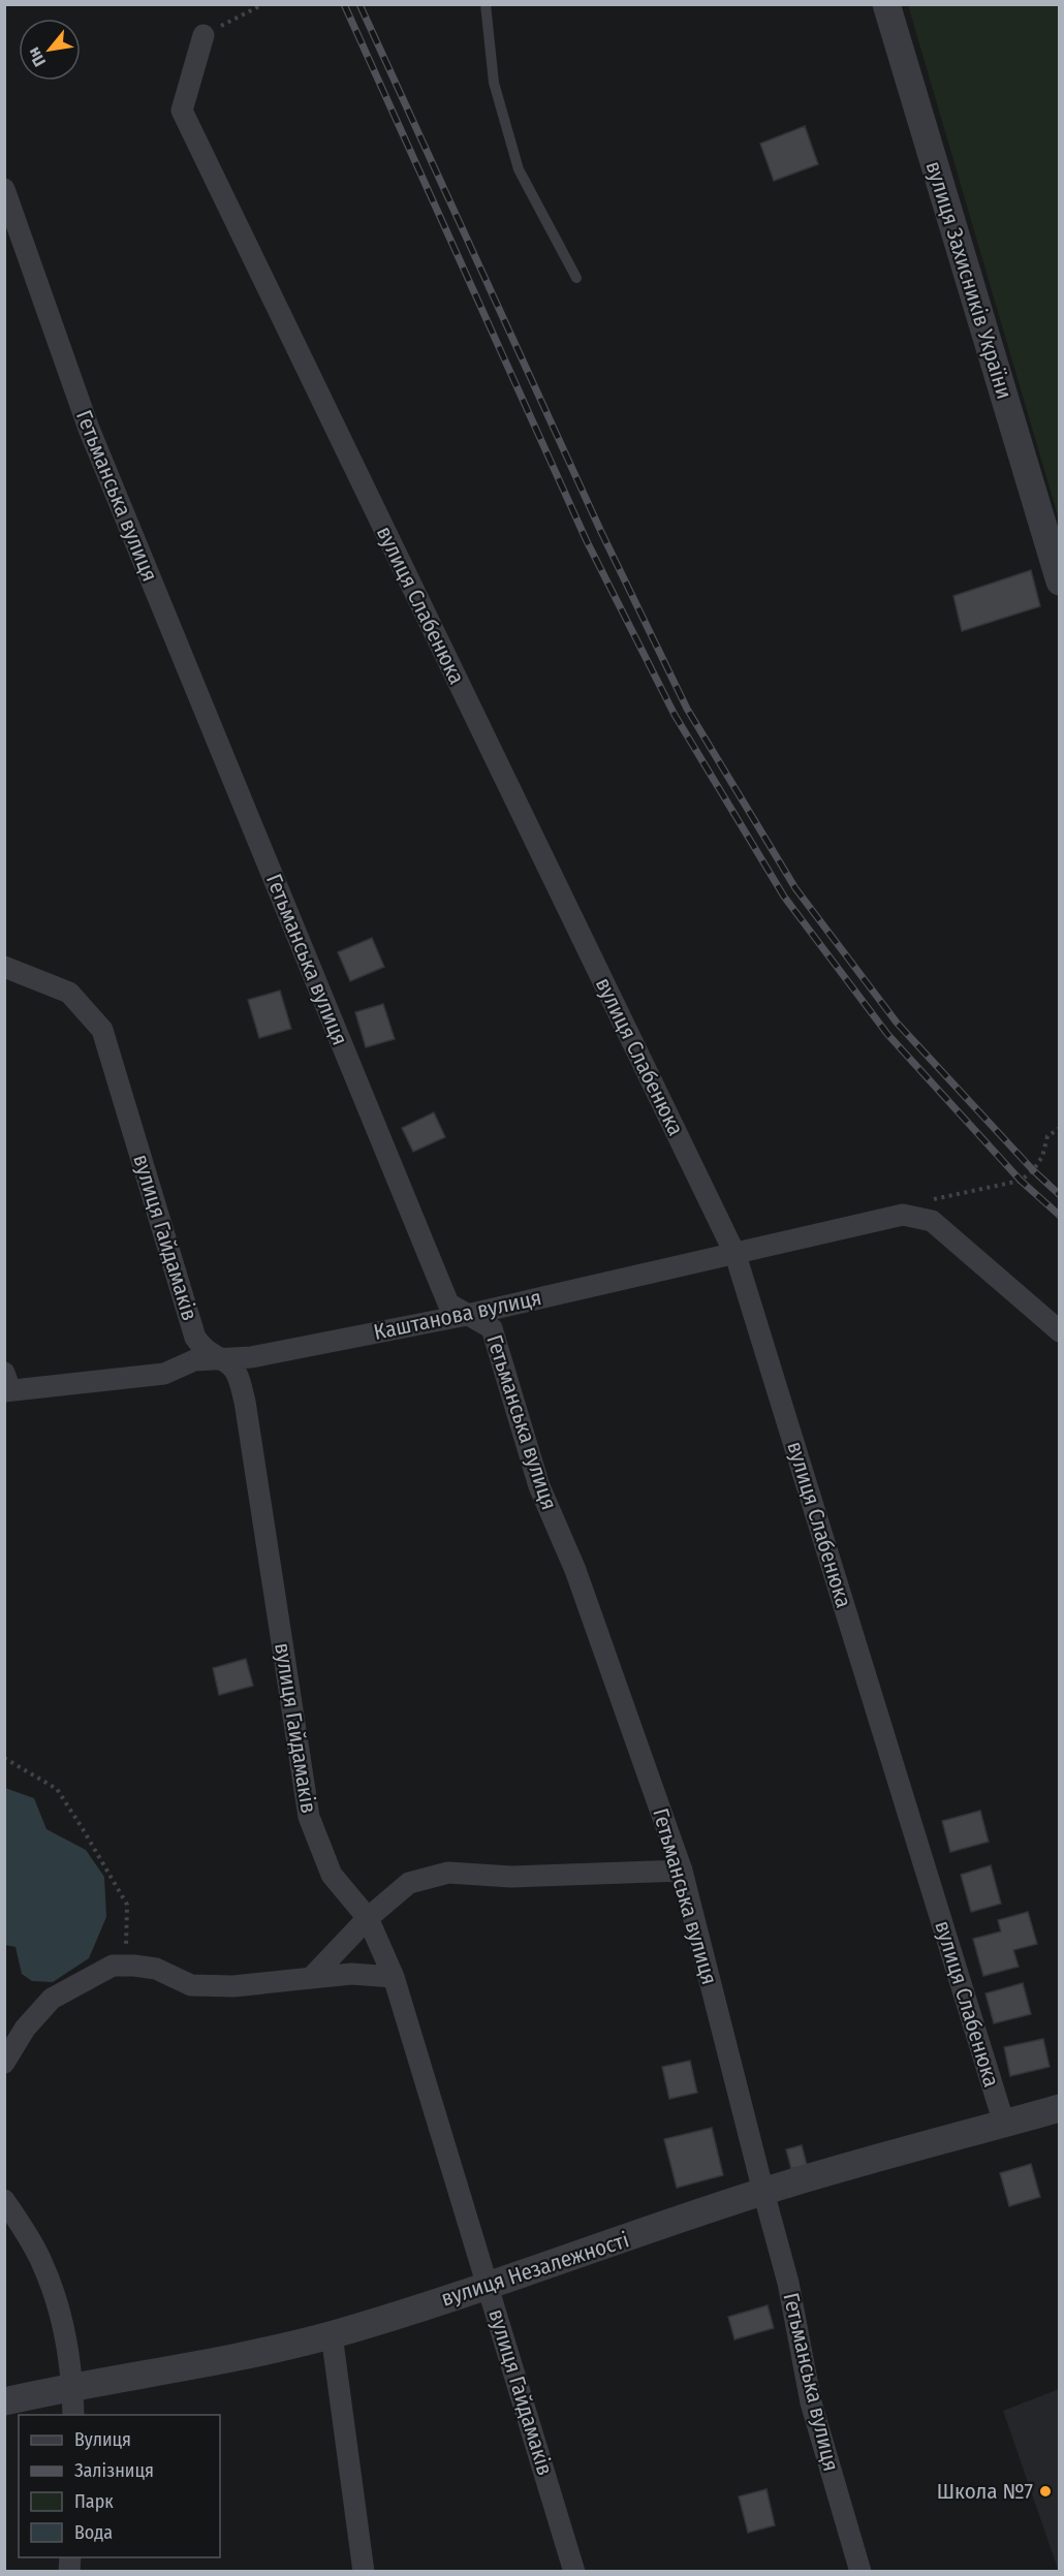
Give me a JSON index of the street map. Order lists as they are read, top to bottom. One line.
{"streets":{"street":["вулиця Захисників України","Гетьманська вулиця","вулиця Слабенюка","вулиця Гайдамаків","Каштанова вулиця","вулиця Незалежності"]},"crossings":[["Гетьманська вулиця","Каштанова вулиця"],["Гетьманська вулиця","вулиця Незалежності"],["вулиця Слабенюка","Каштанова вулиця"],["вулиця Слабенюка","вулиця Незалежності"],["вулиця Гайдамаків","Каштанова вулиця"],["вулиця Гайдамаків","вулиця Незалежності"]],"places":["Школа №7"],"legend":["Вулиця","Залізниця","Парк","Вода"],"north":"bottom left"}
